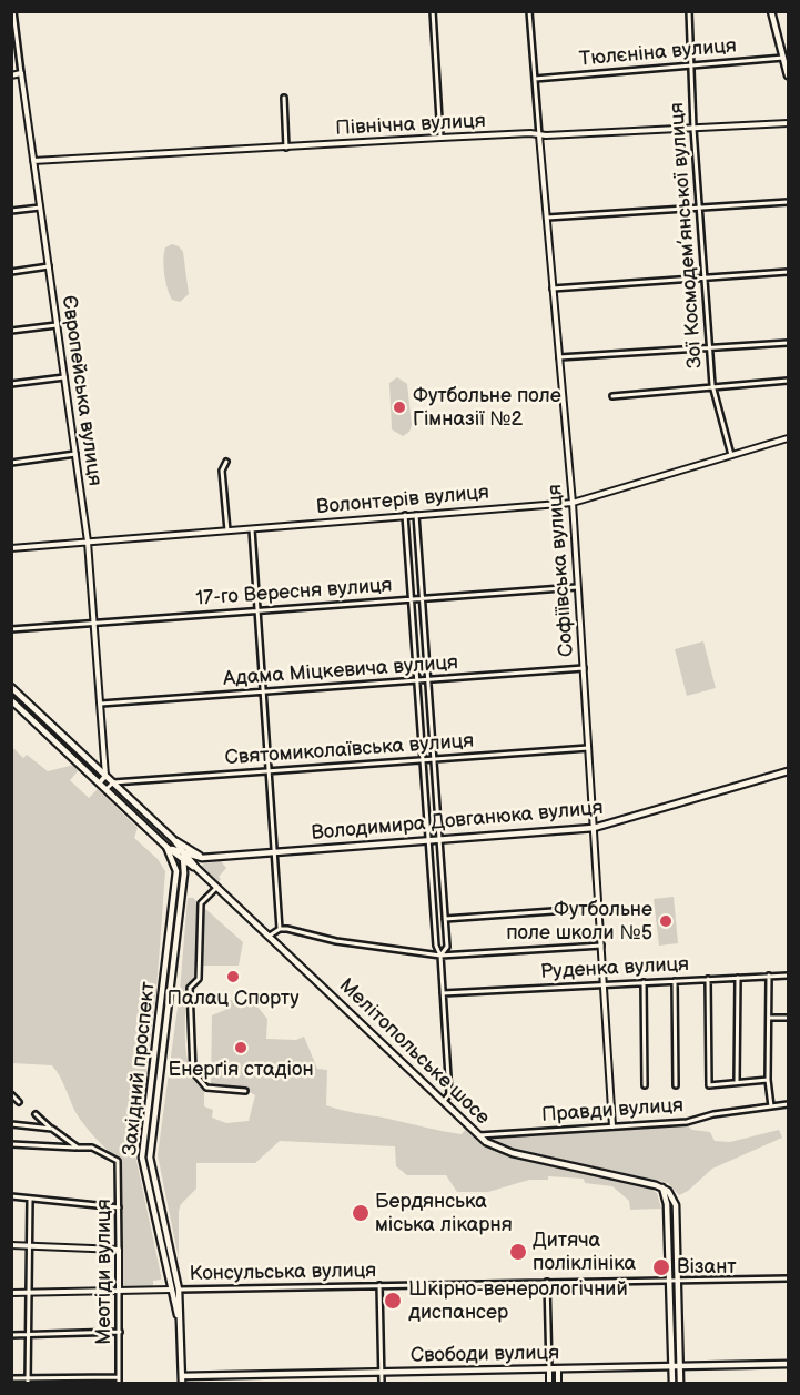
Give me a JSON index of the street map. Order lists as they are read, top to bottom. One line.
{"streets":{"main road":["Володимира Довганюка вулиця","Мелітопольське шосе","Західний проспект","Свободи вулиця"],"street":["Тюлєніна вулиця","Північна вулиця","Зої Космодем’янської вулиця","Європейська вулиця","Волонтерів вулиця","Софіївська вулиця","17-го Вересня вулиця","Адама Міцкевича вулиця","Святомиколаївська вулиця","Руденка вулиця","Правди вулиця","Меотіди вулиця","Консульська вулиця"]},"crossings":[["Тюлєніна вулиця","Зої Космодем’янської вулиця"],["Тюлєніна вулиця","Софіївська вулиця"],["Північна вулиця","Зої Космодем’янської вулиця"],["Північна вулиця","Європейська вулиця"],["Північна вулиця","Софіївська вулиця"],["Зої Космодем’янської вулиця","Волонтерів вулиця"],["Європейська вулиця","Волонтерів вулиця"],["Європейська вулиця","17-го Вересня вулиця"],["Європейська вулиця","Адама Міцкевича вулиця"],["Європейська вулиця","Мелітопольське шосе"],["Волонтерів вулиця","Софіївська вулиця"],["Софіївська вулиця","17-го Вересня вулиця"],["Софіївська вулиця","Адама Міцкевича вулиця"],["Софіївська вулиця","Святомиколаївська вулиця"],["Софіївська вулиця","Володимира Довганюка вулиця"],["Софіївська вулиця","Руденка вулиця"],["Софіївська вулиця","Правди вулиця"],["Святомиколаївська вулиця","Мелітопольське шосе"],["Мелітопольське шосе","Західний проспект"],["Мелітопольське шосе","Правди вулиця"],["Західний проспект","Консульська вулиця"],["Західний проспект","Свободи вулиця"]],"places":["Футбольне поле Гімназії №2","Футбольне поле школи №5","Палац Спорту","Енерґія стадіон","Бердянська міська лікарня","Дитяча поліклініка","Візант","Шкірно-венерологічний диспансер"]}
